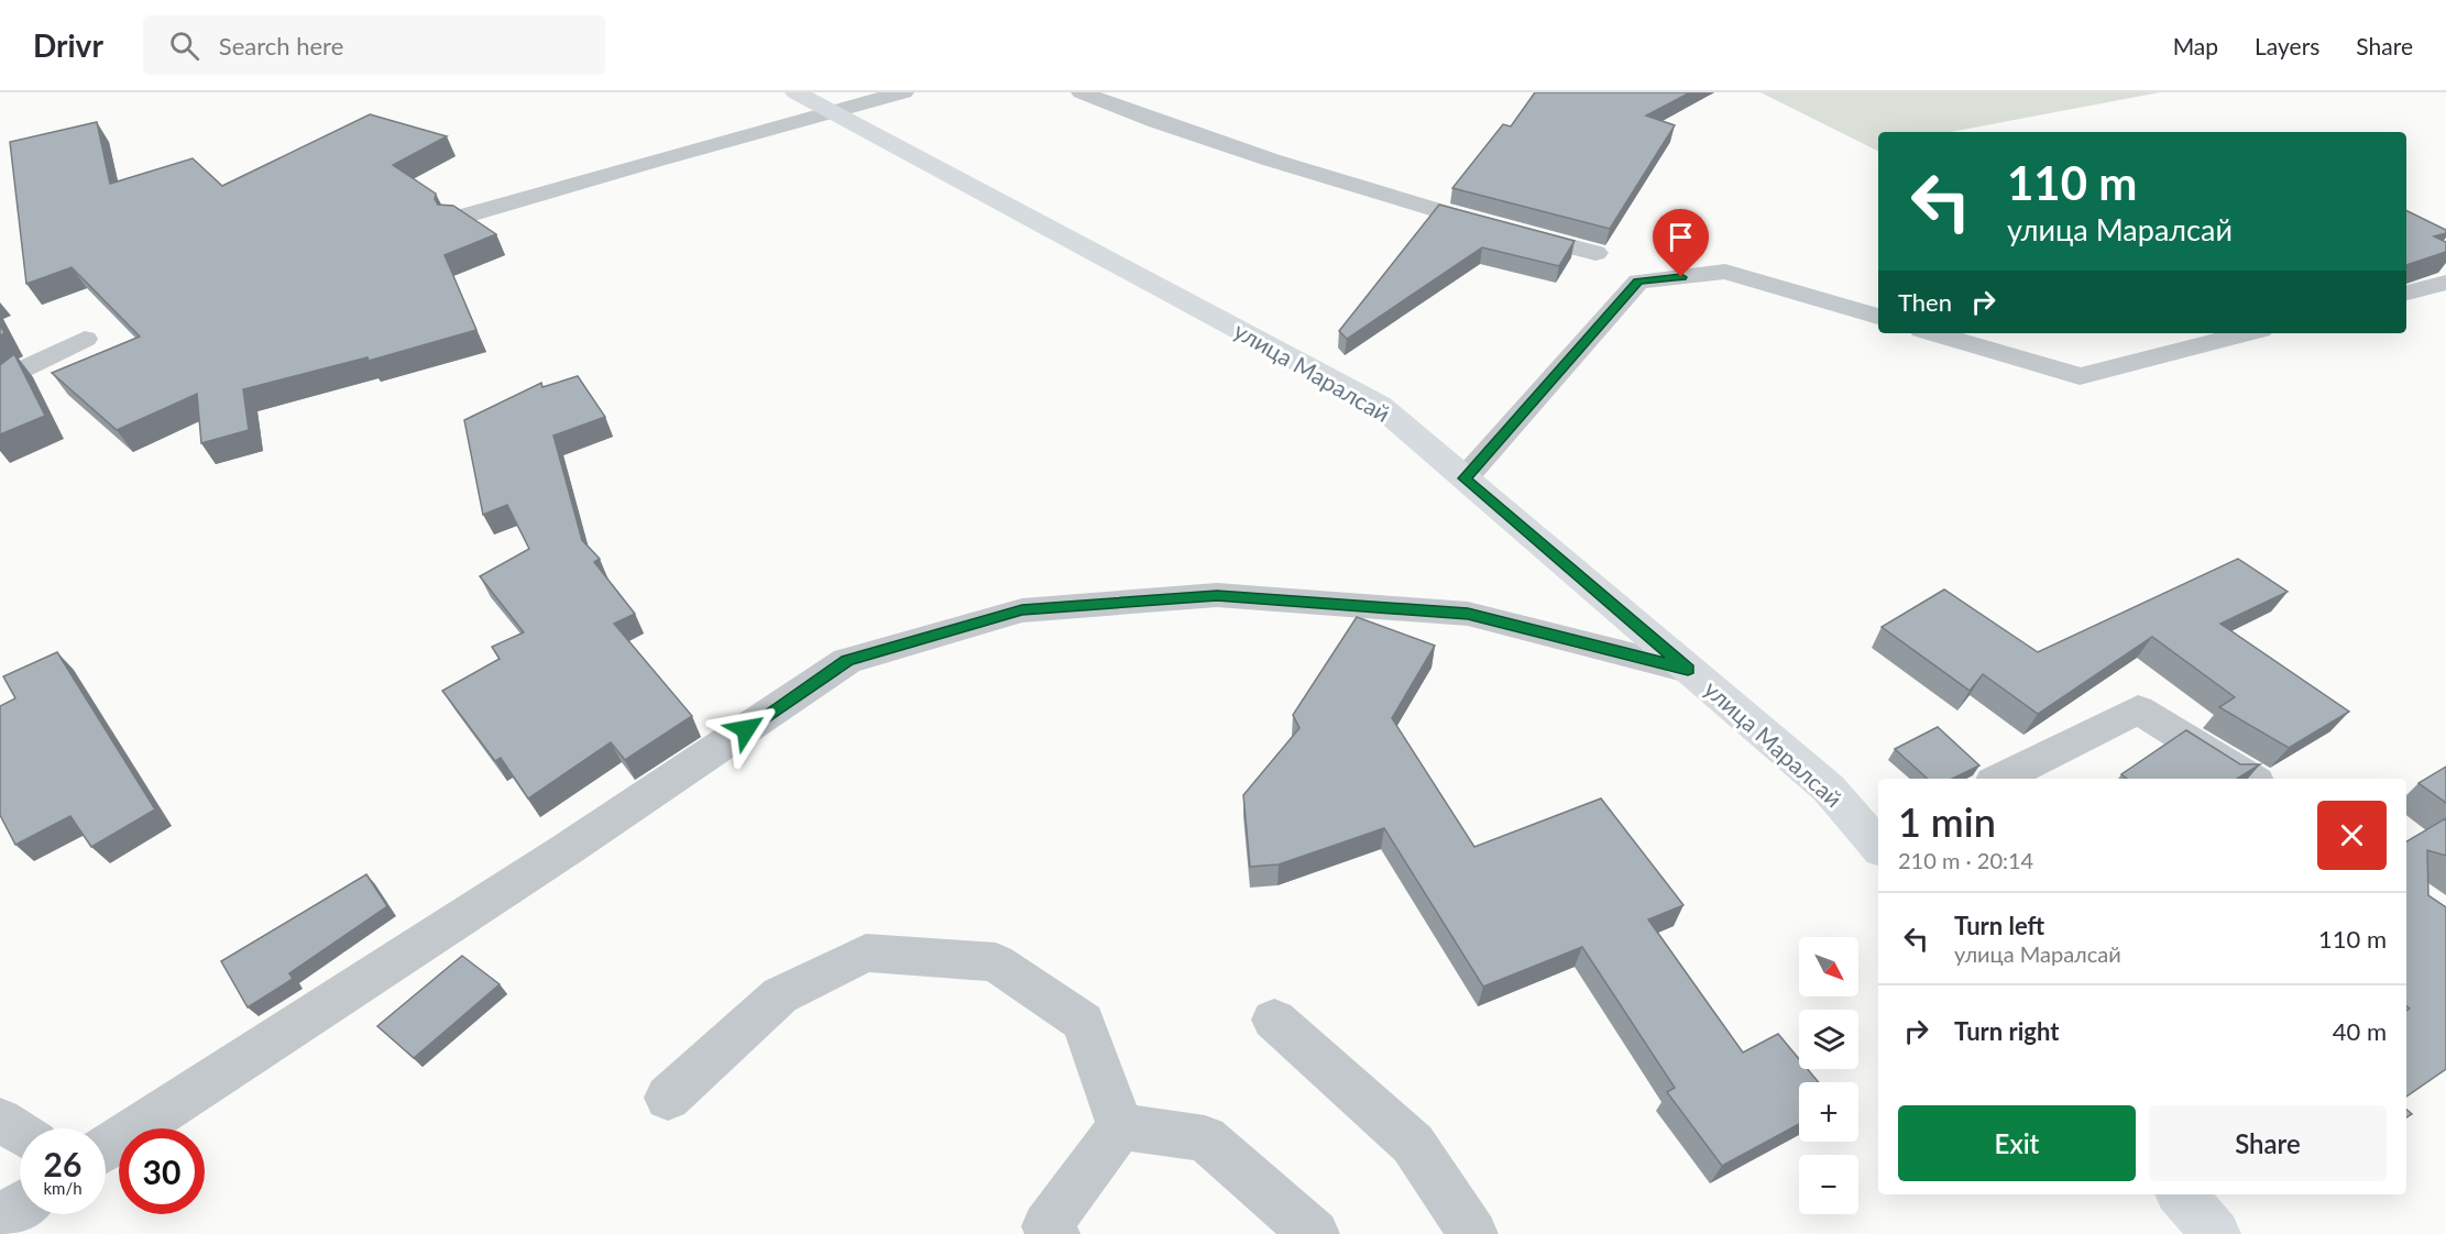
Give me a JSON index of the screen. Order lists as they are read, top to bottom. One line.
{"streets":{"street":["улица Маралсай"]},"north":"bottom right","page":{"header":"Drivr","search":"Search here","nav":["Map","Layers","Share"],"turn":["110 m","улица Маралсай"],"then":"Then","heading":["1 min","210 m · 20:14"],"list":[{"name":"Turn left","note":"улица Маралсай","value":"110 m"},{"name":"Turn right","value":"40 m"}],"map_buttons":["+","−"],"buttons":["Exit","Share"],"speed":"26 km/h","limit":"30"}}
